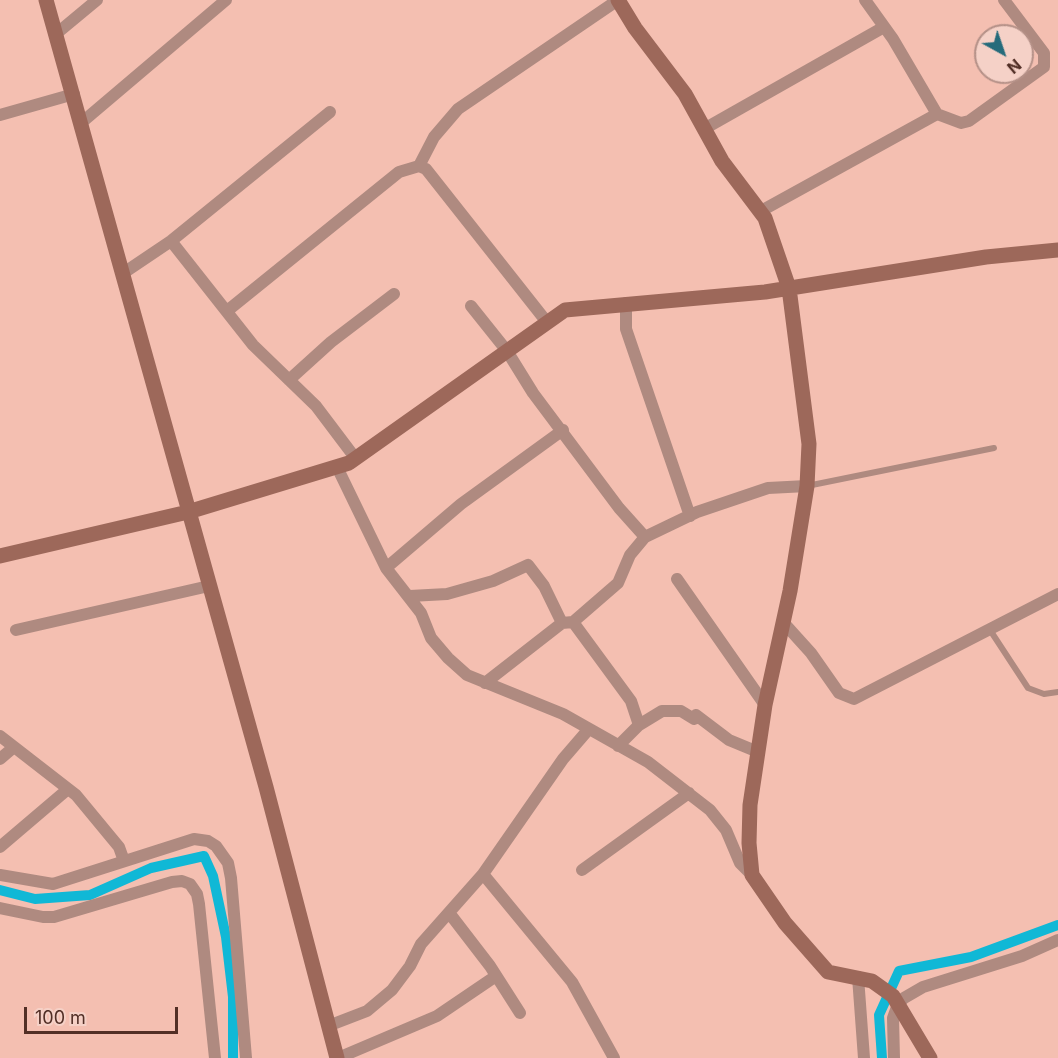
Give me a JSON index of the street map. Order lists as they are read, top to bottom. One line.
{"scale_bar":"100 m","north":"bottom right"}
